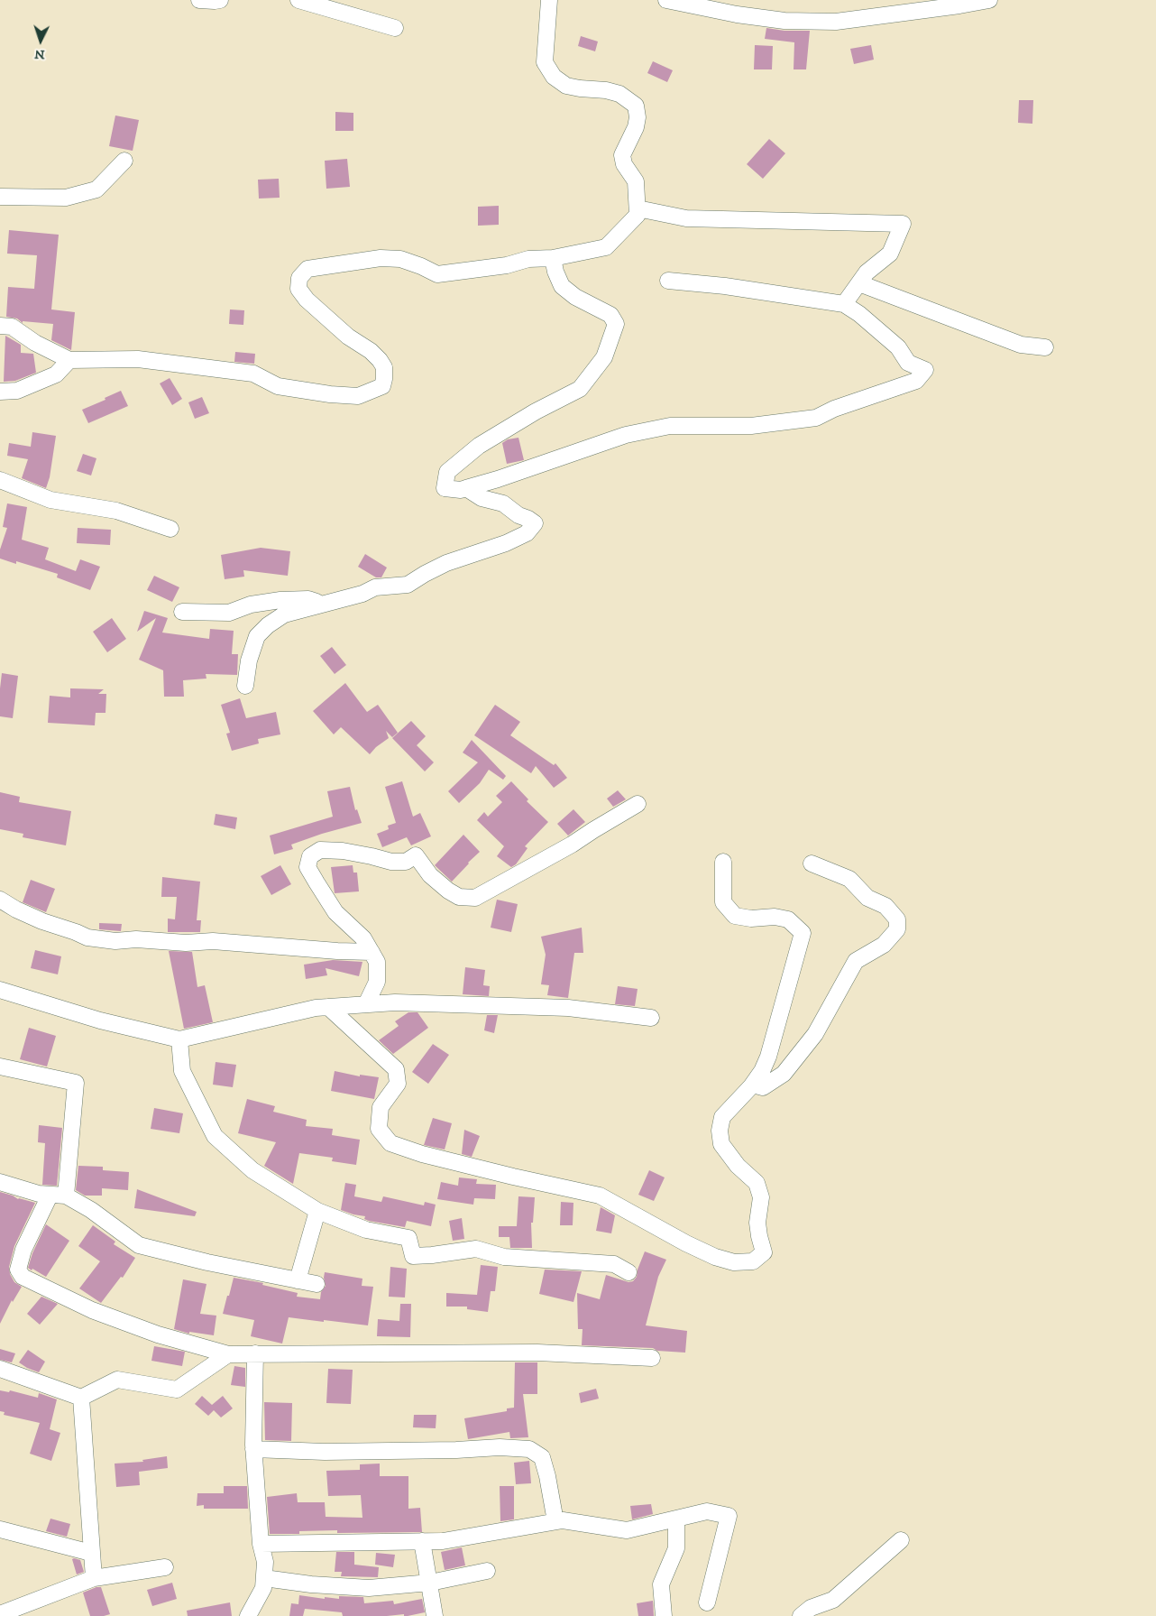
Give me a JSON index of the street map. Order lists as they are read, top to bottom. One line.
{"north":"bottom"}
